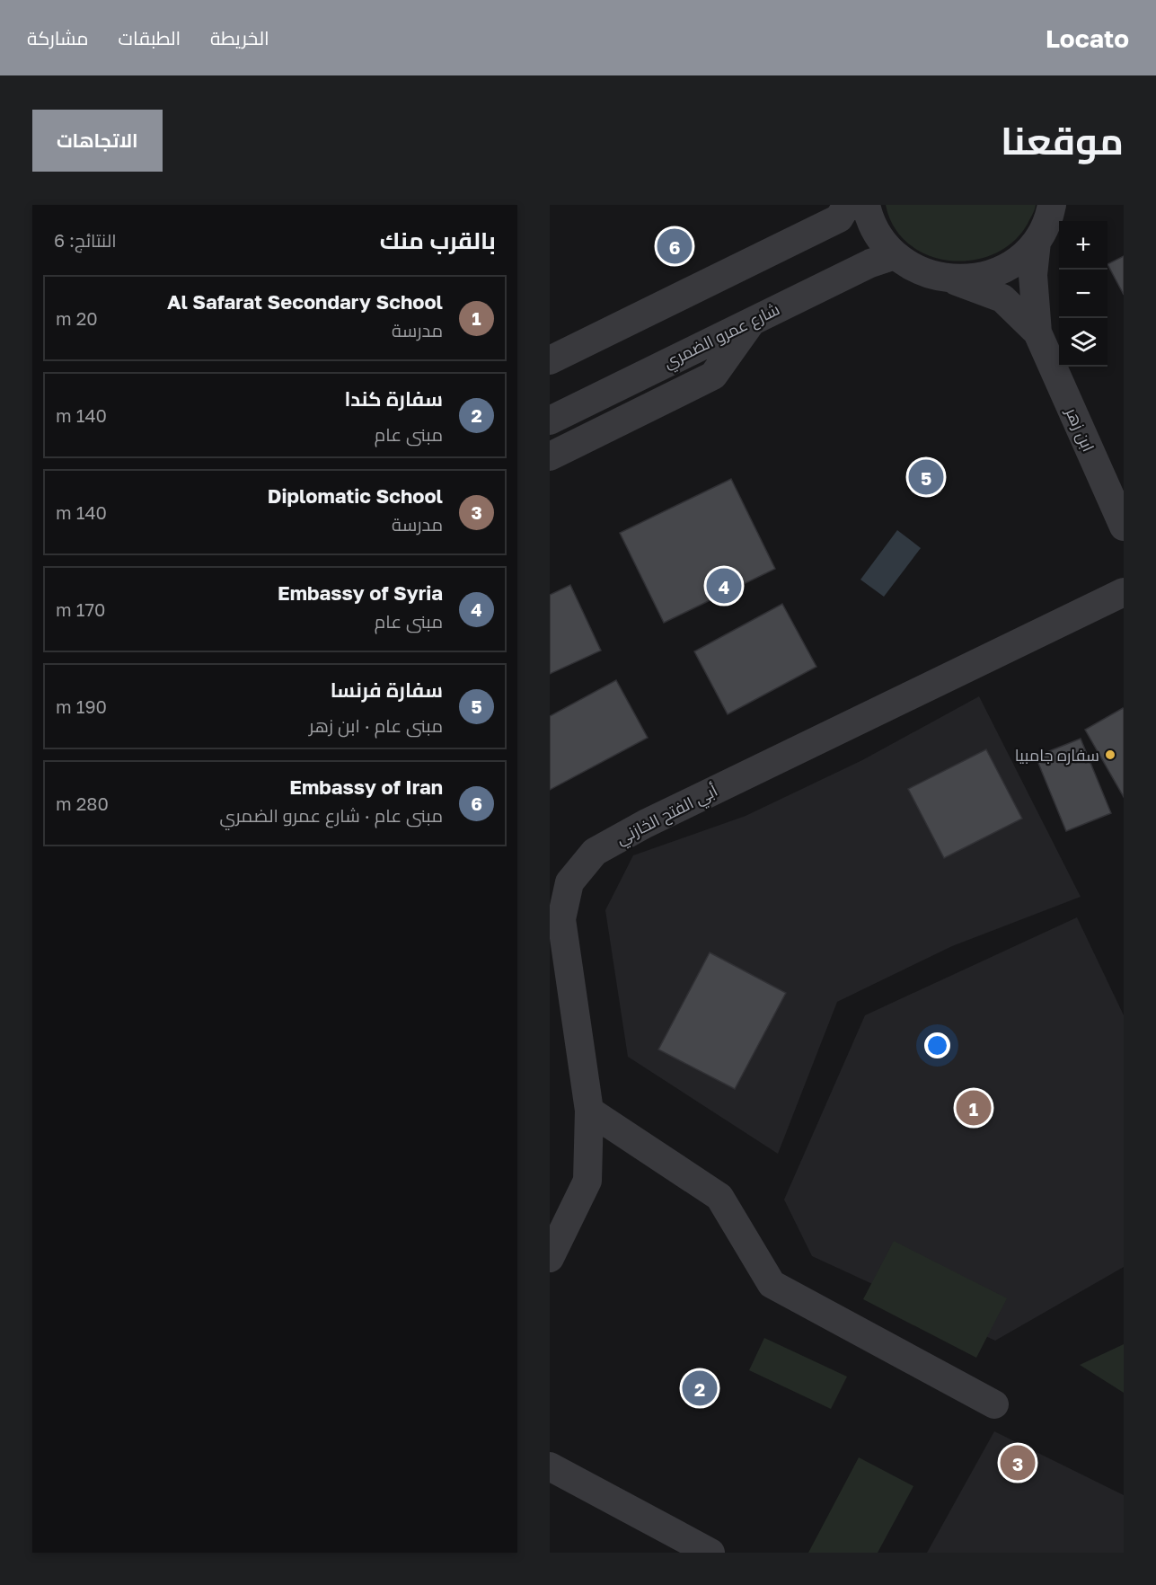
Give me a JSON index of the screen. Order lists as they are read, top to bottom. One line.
{"streets":{"street":["شارع عمرو الضمري","ابن زهر","أبي الفتح الخازني"]},"places":["سفاره جامبيا"],"page":{"header":"Locato","nav":["الخريطة","الطبقات","مشاركة"],"title":"موقعنا","buttons":"الاتجاهات","heading":["بالقرب منك","النتائج: 6"],"map_buttons":["+","−"],"pins":["6","5","4","1","2","3"],"list":[{"mark":"1","name":"Al Safarat Secondary School","note":"مدرسة","value":"20 m"},{"mark":"2","name":"سفارة كندا","note":"مبنى عام","value":"140 m"},{"mark":"3","name":"Diplomatic School","note":"مدرسة","value":"140 m"},{"mark":"4","name":"Embassy of Syria","note":"مبنى عام","value":"170 m"},{"mark":"5","name":"سفارة فرنسا","note":"مبنى عام · ابن زهر","value":"190 m"},{"mark":"6","name":"Embassy of Iran","note":"مبنى عام · شارع عمرو الضمري","value":"280 m"}]}}
